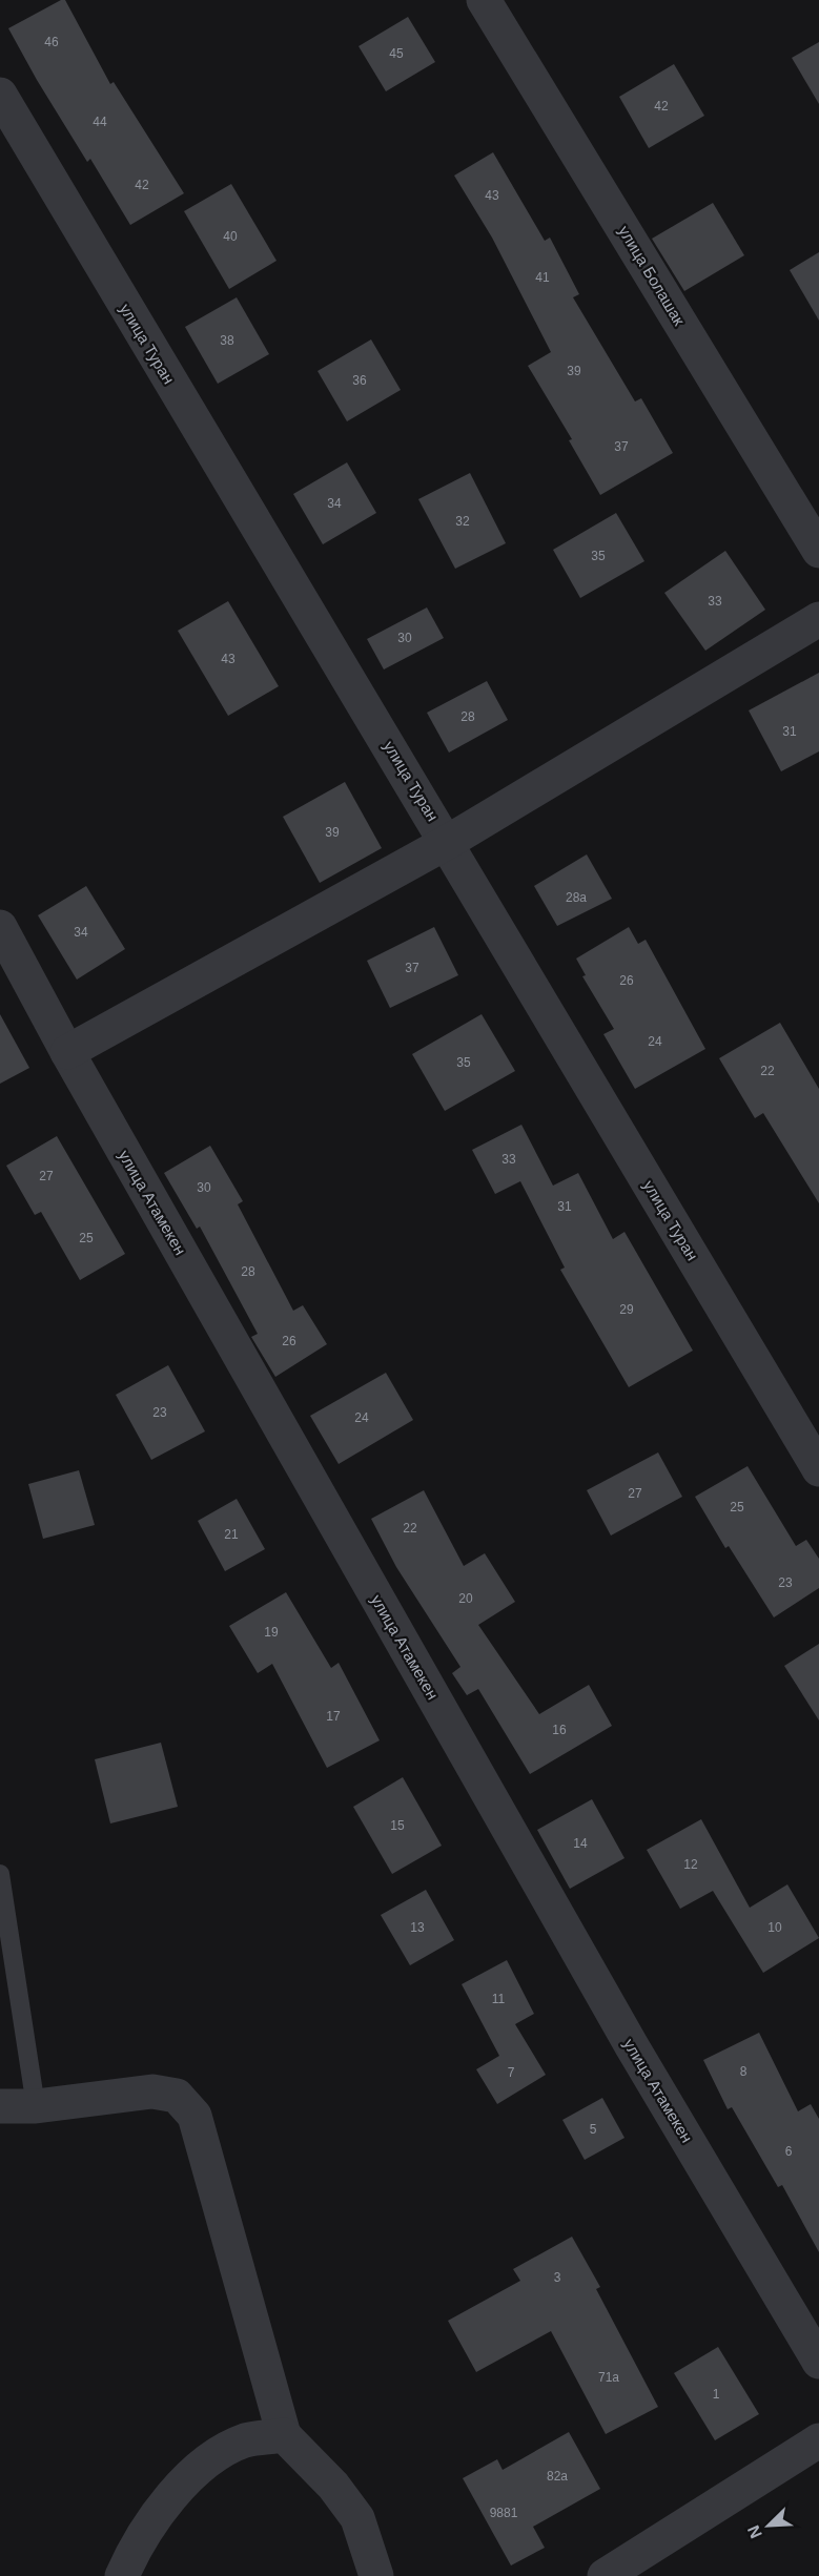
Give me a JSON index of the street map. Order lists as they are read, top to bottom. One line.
{"streets":{"street":["улица Болашак","улица Туран","улица Атамекен"]},"house_numbers":["46","45","42","44","42","43","40","41","38","39","36","37","34","32","35","33","30","43","28","31","39","28а","34","37","26","24","35","22","33","27","30","31","25","28","29","26","23","24","27","25","22","21","23","20","19","17","16","15","14","12","13","10","11","8","7","5","6","3","71а","1","82а","9881"],"north":"bottom left"}
